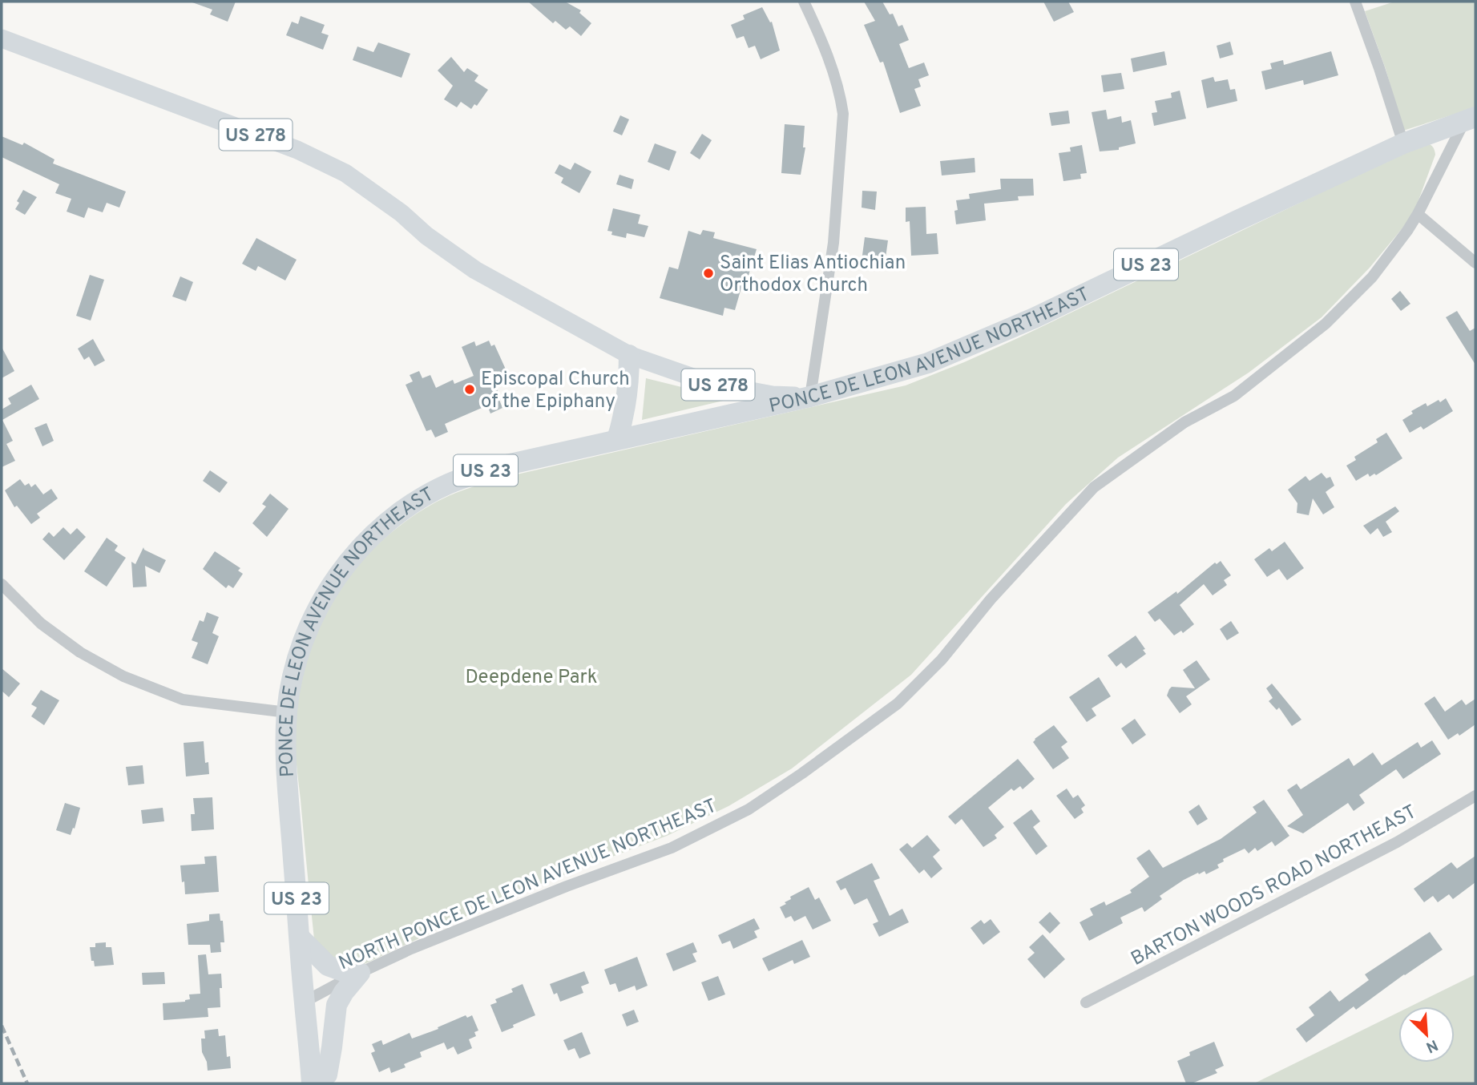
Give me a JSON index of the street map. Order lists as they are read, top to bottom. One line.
{"streets":{"highway":["US 23","PONCE DE LEON AVENUE NORTHEAST"],"main road":["US 278"],"street":["NORTH PONCE DE LEON AVENUE NORTHEAST","BARTON WOODS ROAD NORTHEAST"]},"crossings":[["US 278","PONCE DE LEON AVENUE NORTHEAST"],["PONCE DE LEON AVENUE NORTHEAST","NORTH PONCE DE LEON AVENUE NORTHEAST"]],"parks":["Deepdene Park"],"places":["Saint Elias Antiochian Orthodox Church","Episcopal Church of the Epiphany"],"north":"bottom right"}
